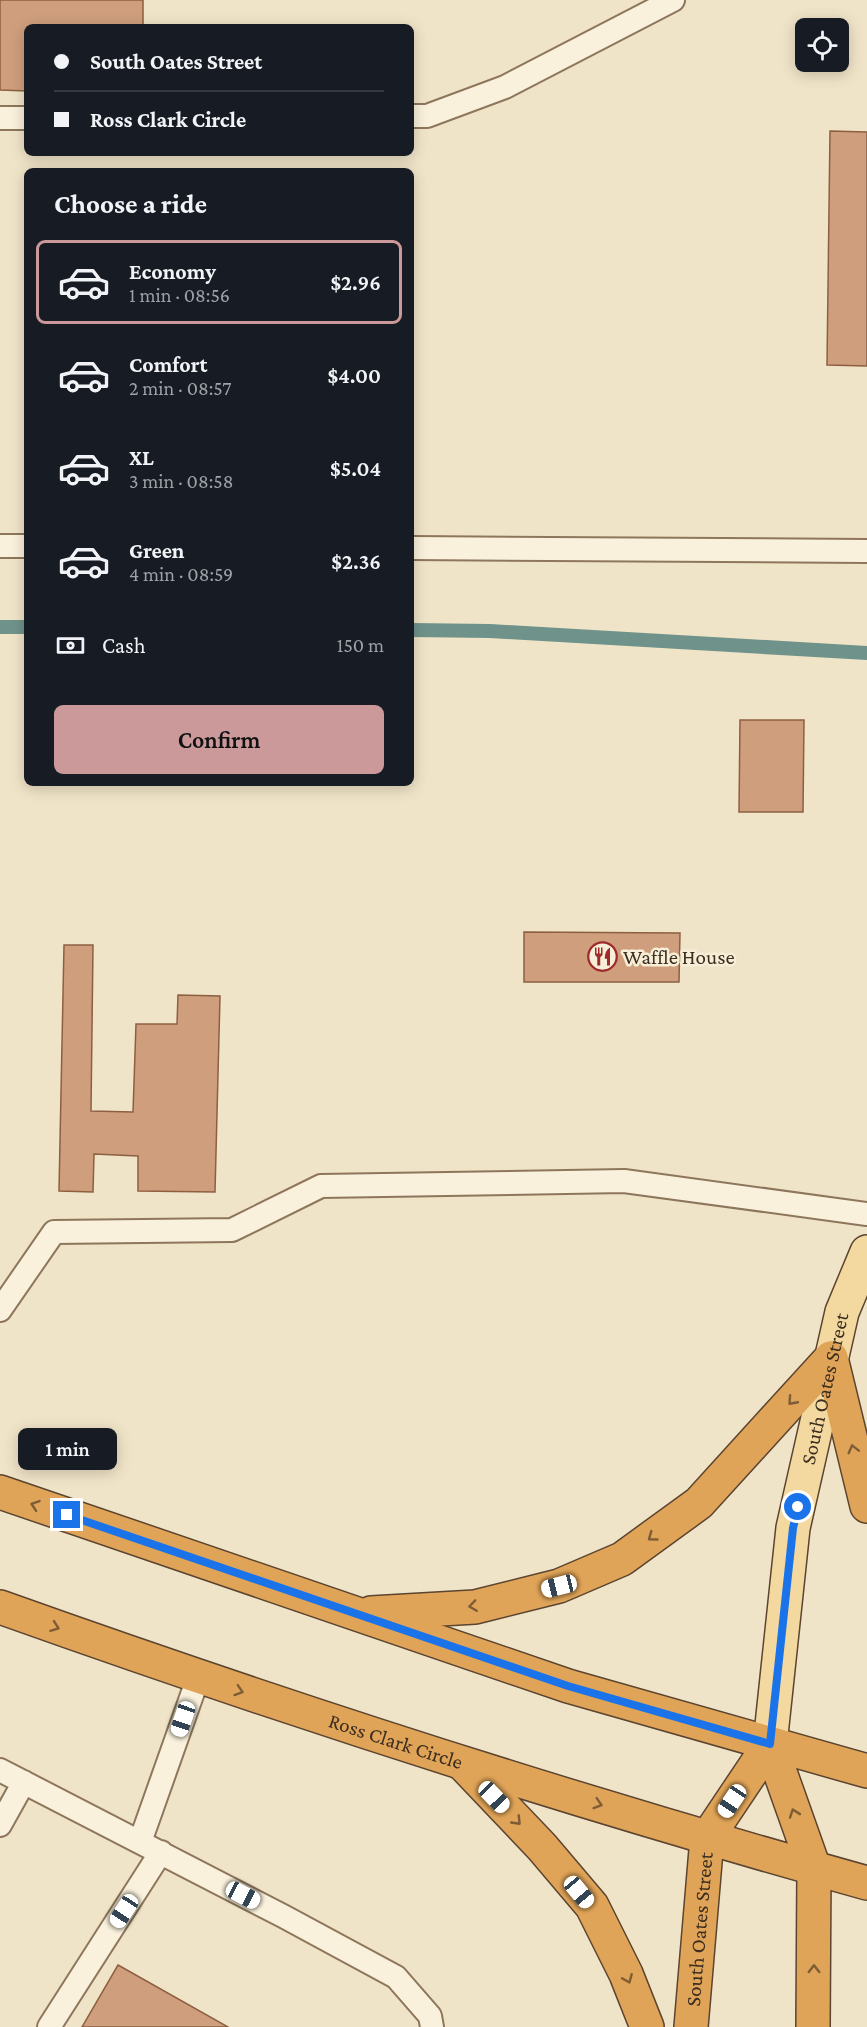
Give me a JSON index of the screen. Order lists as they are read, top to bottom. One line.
{"streets":{"highway":["South Oates Street","Ross Clark Circle"]},"crossings":[["South Oates Street","Ross Clark Circle"]],"places":{"restaurant":["Waffle House"]},"page":{"banner":["South Oates Street","Ross Clark Circle"],"heading":"Choose a ride","list":[{"name":"Economy","note":"1 min · 08:56","value":"$2.96"},{"name":"Comfort","note":"2 min · 08:57","value":"$4.00"},{"name":"XL","note":"3 min · 08:58","value":"$5.04"},{"name":"Green","note":"4 min · 08:59","value":"$2.36"}],"pay":["Cash","150 m"],"buttons":"Confirm","bubble":"1 min"}}
